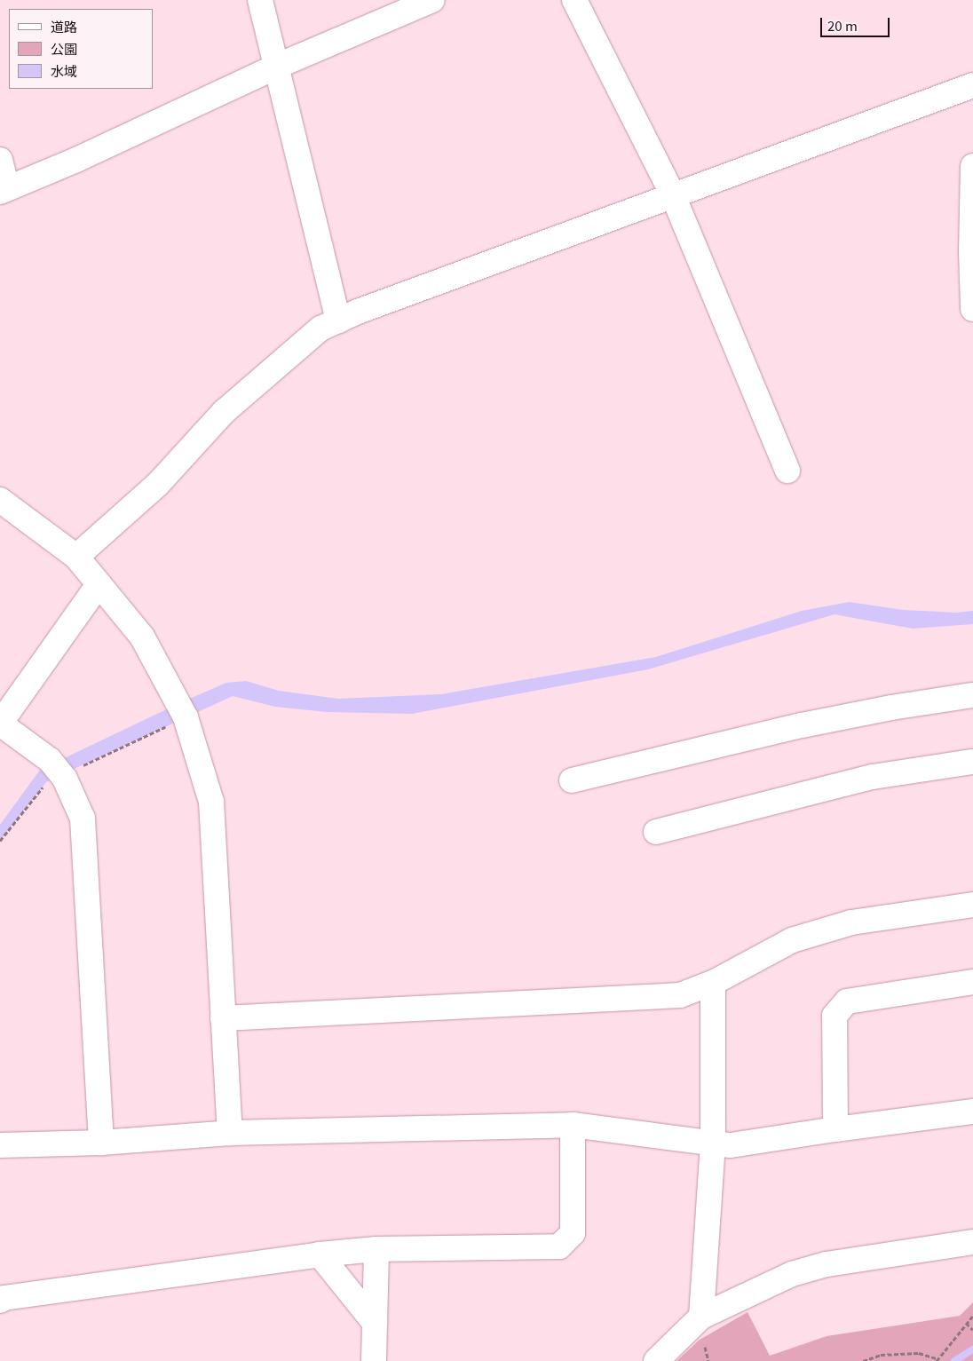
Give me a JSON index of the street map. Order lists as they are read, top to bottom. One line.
{"legend":["道路","公園","水域"],"scale_bar":"20 m"}
